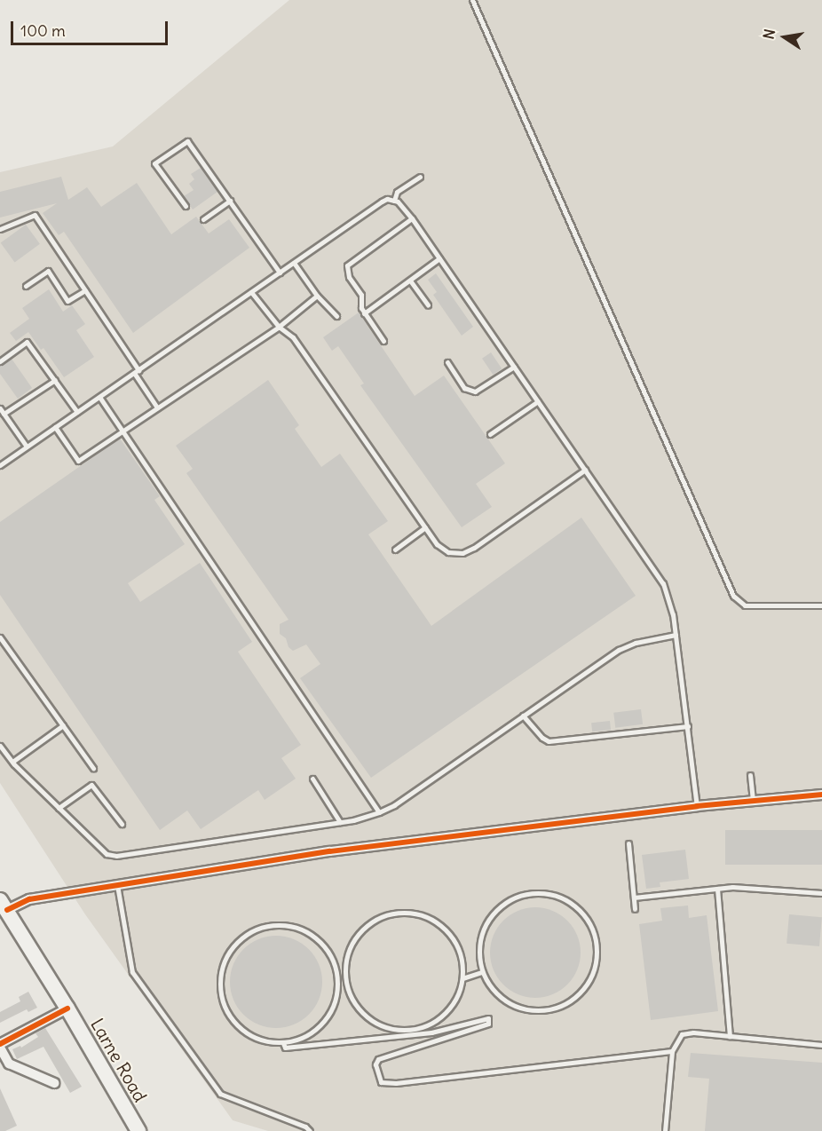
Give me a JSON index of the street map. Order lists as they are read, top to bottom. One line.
{"streets":{"main road":["Larne Road"]},"scale_bar":"100 m","north":"left"}
